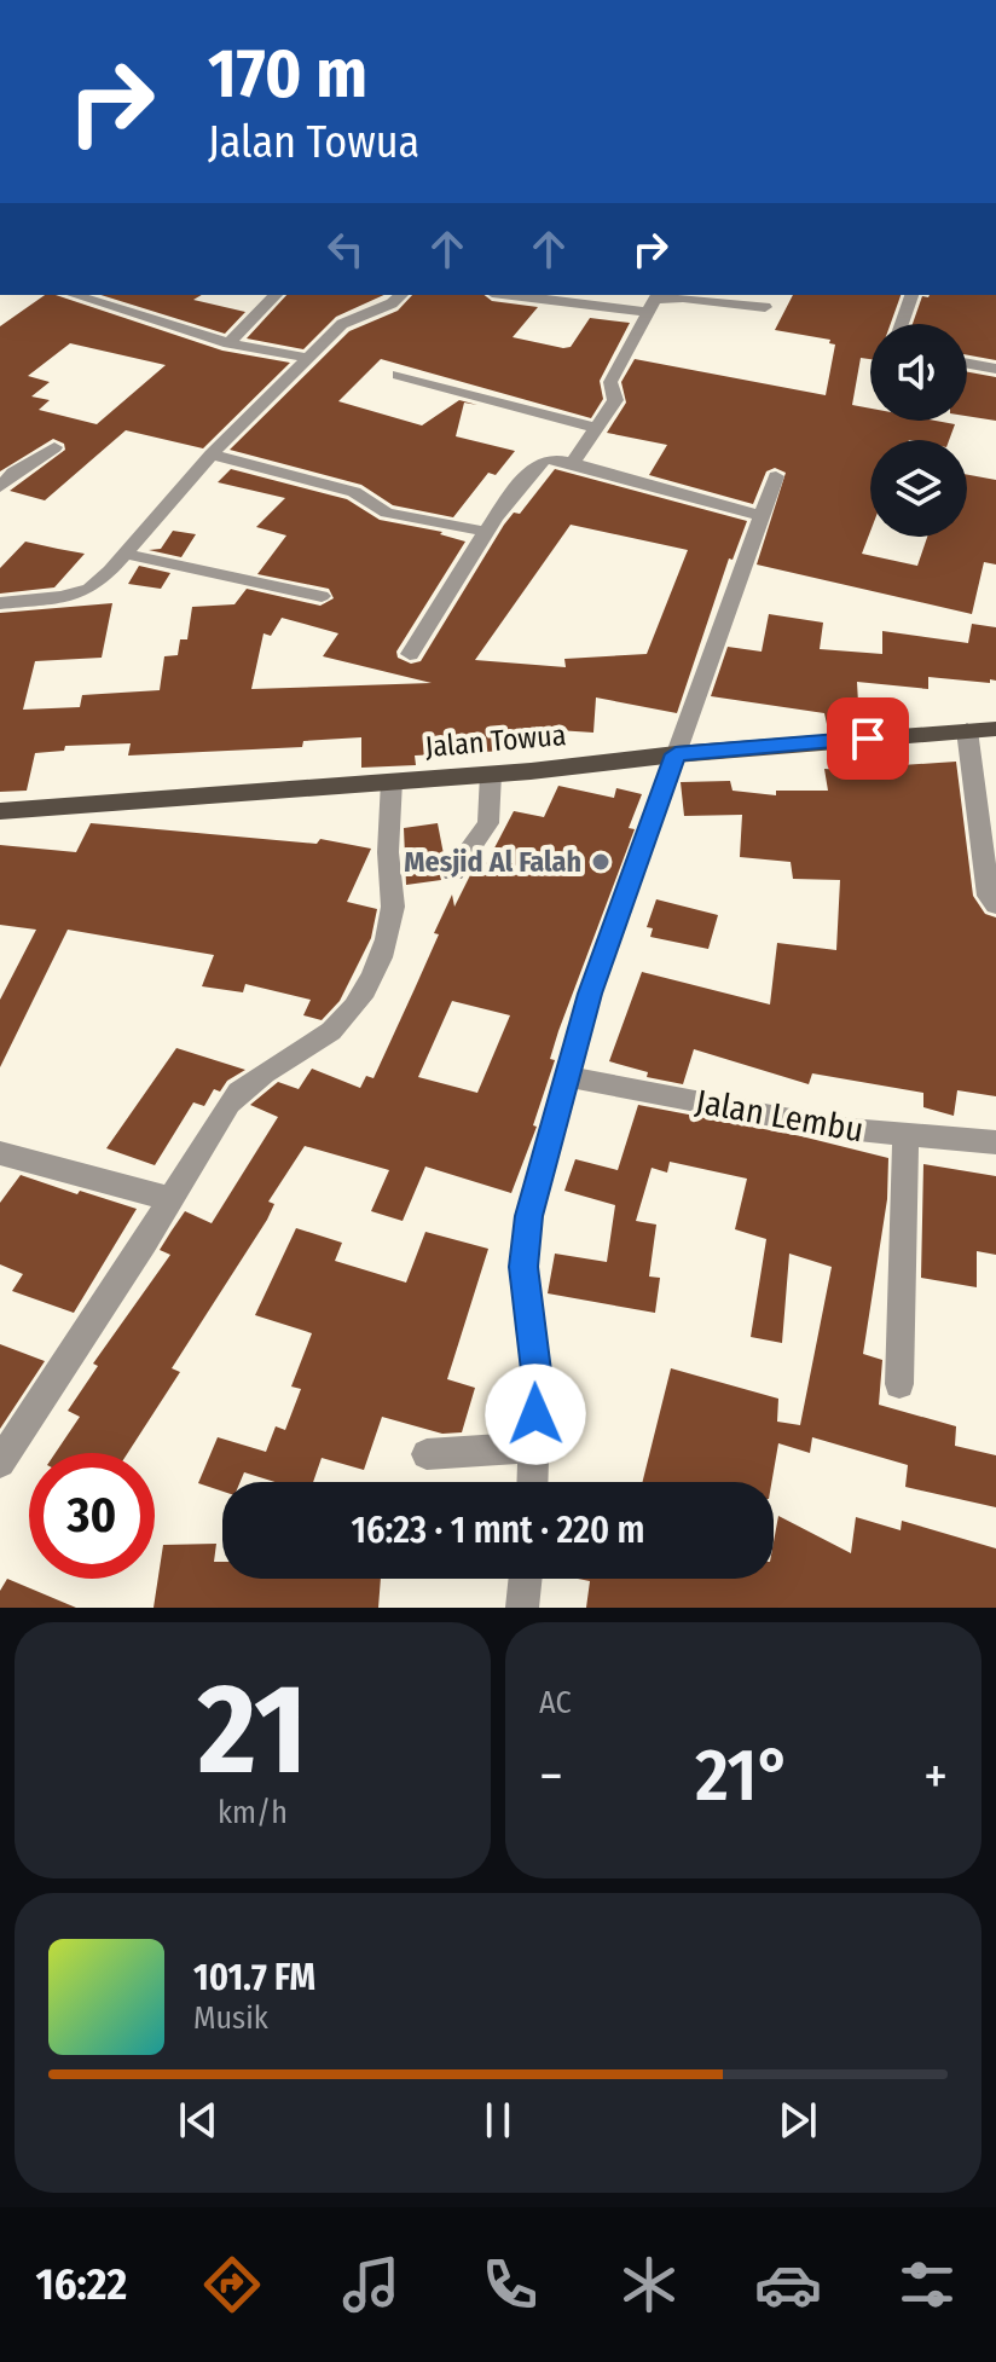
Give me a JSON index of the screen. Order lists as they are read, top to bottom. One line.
{"streets":{"main road":["Jalan Towua"],"street":["Jalan Lembu"]},"places":["Mesjid Al Falah"],"page":{"turn":["170 m","Jalan Towua"],"limit":"30","trip":"16:23 · 1 mnt · 220 m","tile":[["21","km/h"],"AC"],"heat":["−","21°","+"],"song":["101.7 FM","Musik"],"tabs":"16:22"}}
